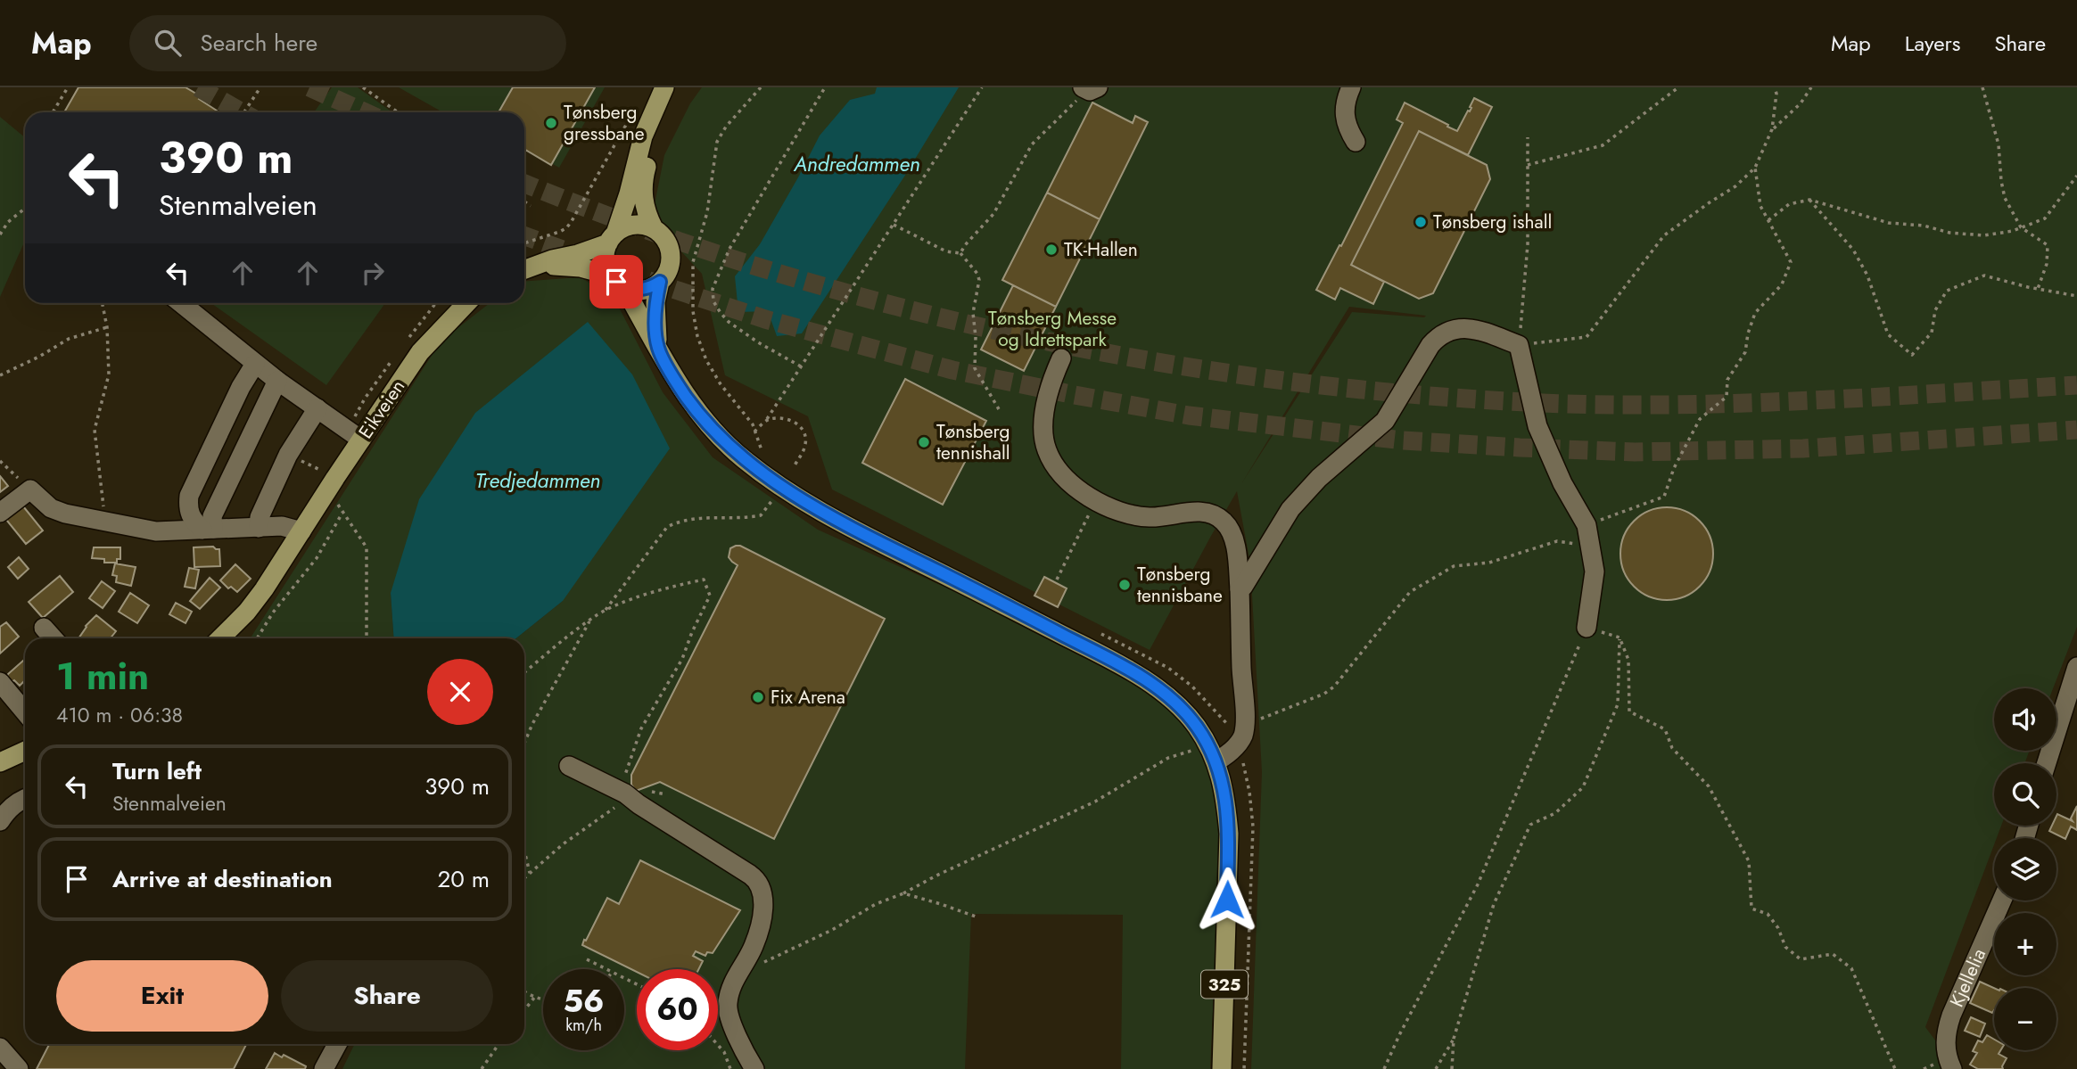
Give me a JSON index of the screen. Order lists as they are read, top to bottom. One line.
{"streets":{"main road":["Eikveien","325"],"street":["Kjellelia"]},"water":["Andredammen","Tredjedammen"],"parks":["Tønsberg Messe og Idrettspark"],"places":["Tønsberg gressbane","Tønsberg ishall","TK-Hallen","Tønsberg tennishall","Tønsberg tennisbane","Fix Arena"],"page":{"header":"Map","search":"Search here","nav":["Map","Layers","Share"],"turn":["390 m","Stenmalveien"],"heading":["1 min","410 m · 06:38"],"map_buttons":["+","−"],"list":[{"name":"Turn left","note":"Stenmalveien","value":"390 m"},{"name":"Arrive at destination","value":"20 m"}],"buttons":["Exit","Share"],"speed":"56 km/h","limit":"60"}}
